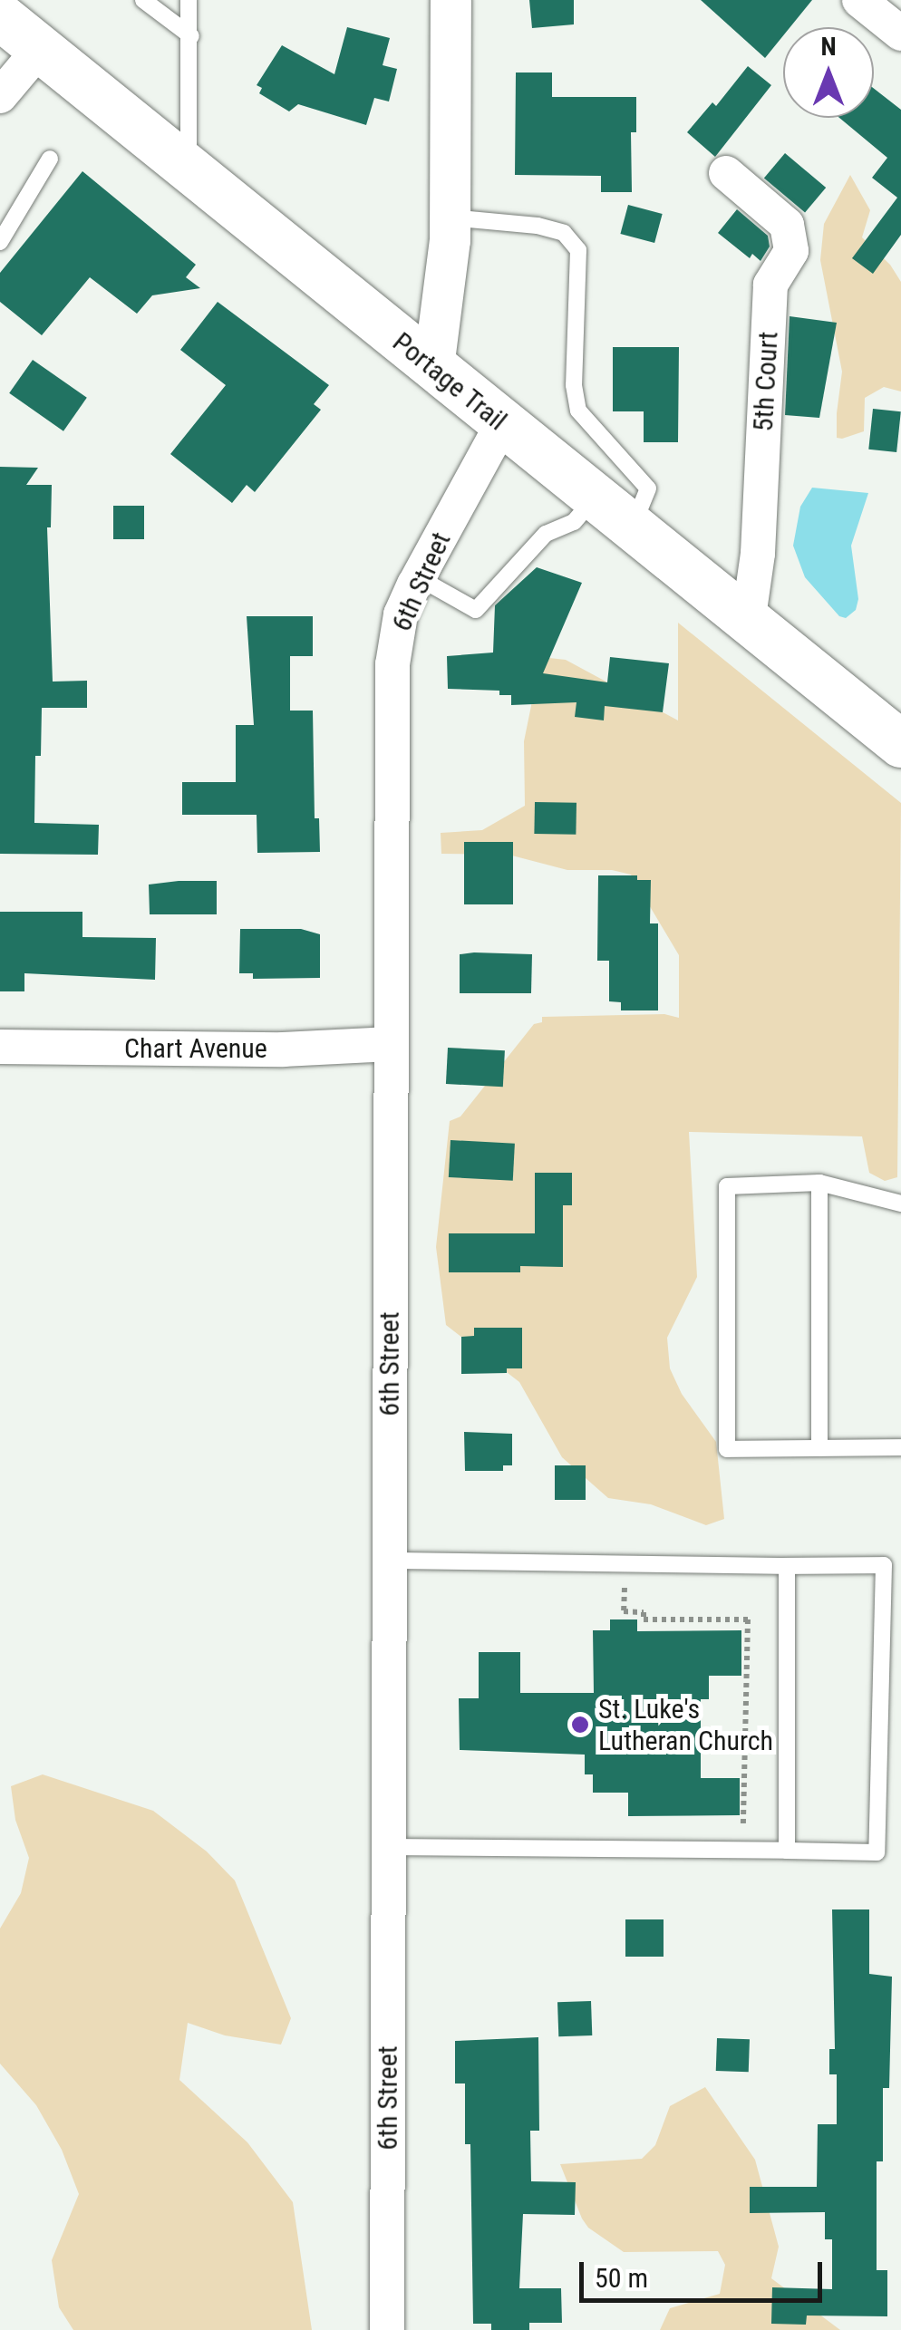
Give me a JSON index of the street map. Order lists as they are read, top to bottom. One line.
{"streets":{"main road":["Portage Trail"],"street":["5th Court","6th Street","Chart Avenue"]},"crossings":[["Portage Trail","5th Court"],["Portage Trail","6th Street"],["6th Street","Chart Avenue"]],"places":["St. Luke's Lutheran Church"],"scale_bar":"50 m","north":"top"}
